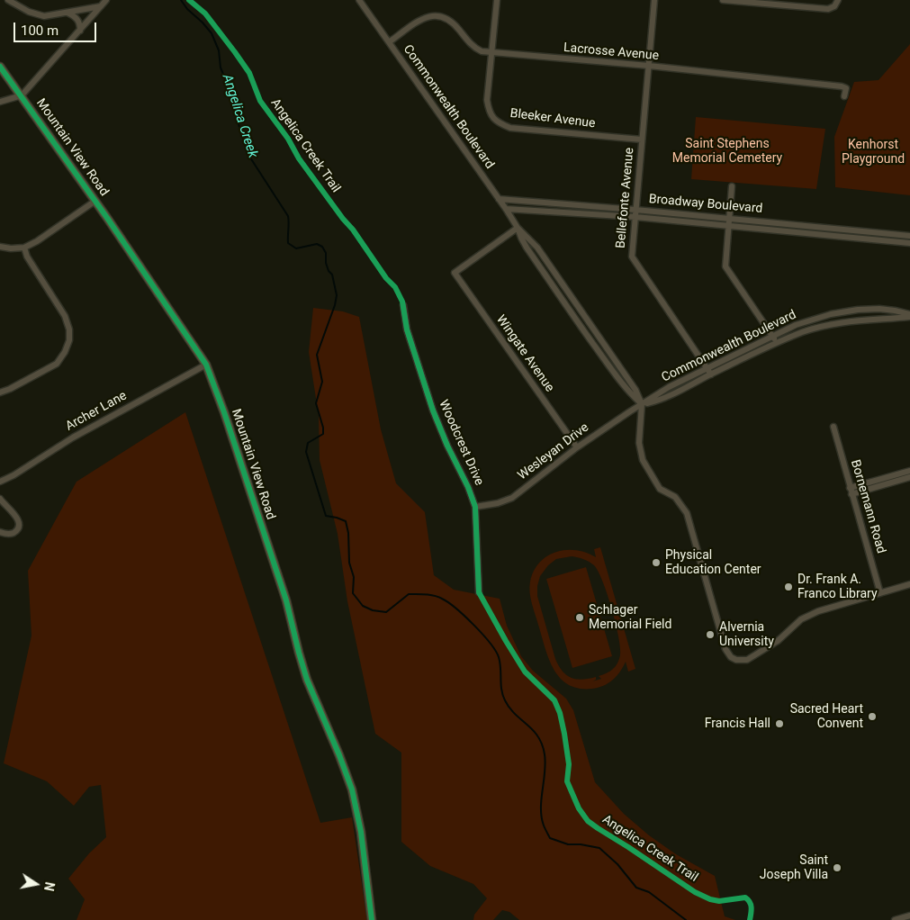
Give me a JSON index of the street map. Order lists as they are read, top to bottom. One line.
{"streets":{"street":["Lacrosse Avenue","Commonwealth Boulevard","Bleeker Avenue","Mountain View Road","Bellefonte Avenue","Broadway Boulevard","Wingate Avenue","Archer Lane","Woodcrest Drive","Wesleyan Drive","Bornemann Road"],"cycle path":["Angelica Creek Trail"]},"crossings":[["Lacrosse Avenue","Commonwealth Boulevard"],["Lacrosse Avenue","Bleeker Avenue"],["Lacrosse Avenue","Bellefonte Avenue"],["Commonwealth Boulevard","Bellefonte Avenue"],["Commonwealth Boulevard","Broadway Boulevard"],["Commonwealth Boulevard","Wingate Avenue"],["Commonwealth Boulevard","Wesleyan Drive"],["Bleeker Avenue","Bellefonte Avenue"],["Mountain View Road","Archer Lane"],["Bellefonte Avenue","Broadway Boulevard"],["Wingate Avenue","Wesleyan Drive"],["Woodcrest Drive","Wesleyan Drive"]],"water":["Angelica Creek"],"parks":["Saint Stephens Memorial Cemetery","Kenhorst Playground"],"places":["Physical Education Center","Dr. Frank A. Franco Library","Schlager Memorial Field","Alvernia University","Sacred Heart Convent","Francis Hall","Saint Joseph Villa"],"scale_bar":"100 m","north":"right"}
